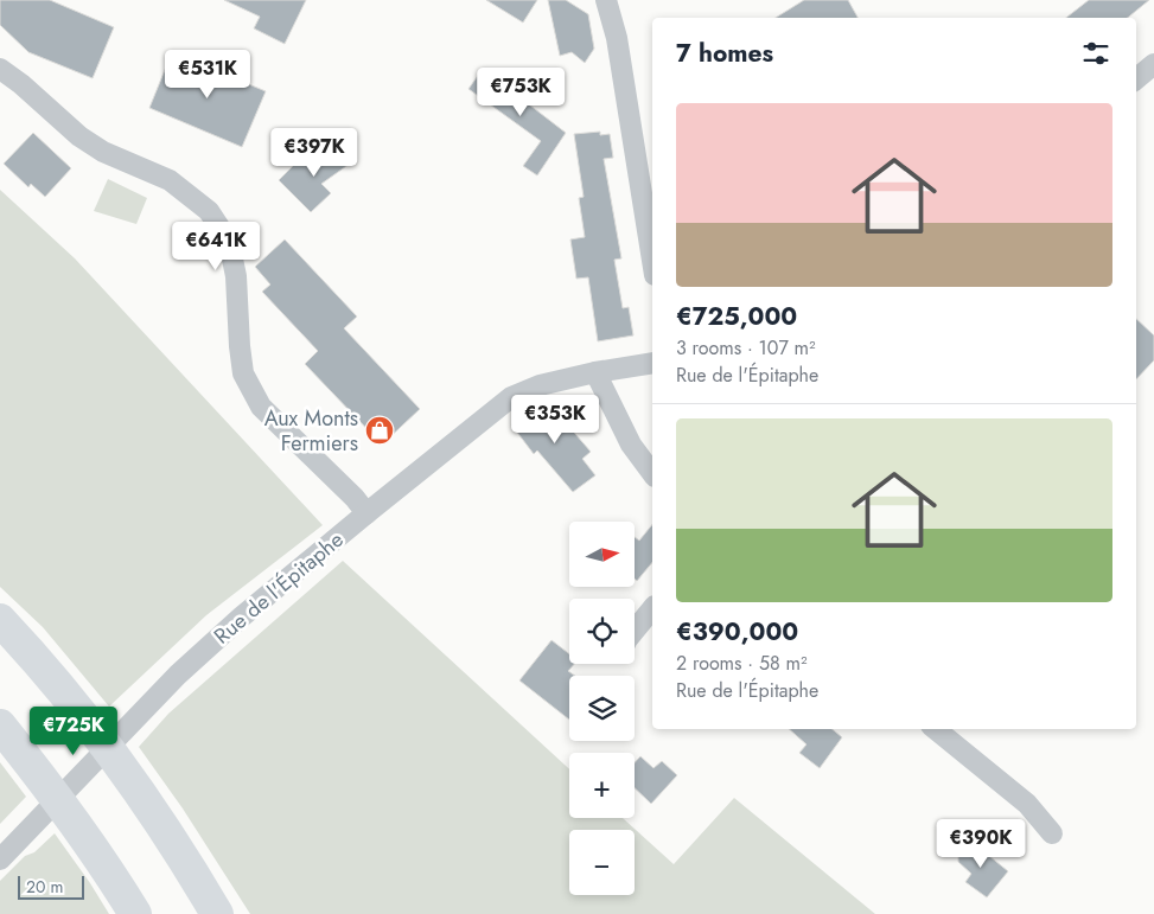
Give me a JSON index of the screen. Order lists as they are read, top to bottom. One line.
{"streets":{"street":["Rue de l'Épitaphe"]},"places":{"shop":["Aux Monts Fermiers"]},"scale_bar":"20 m","north":"right","page":{"heading":"7 homes","price":["€531K","€753K","€397K","€641K","€353K","€725K","€390K"],"list":[{"name":"€725,000","note":"3 rooms · 107 m² · Rue de l'Épitaphe"},{"name":"€390,000","note":"2 rooms · 58 m² · Rue de l'Épitaphe"}],"map_buttons":["+","−"],"scale":"20 m"}}
